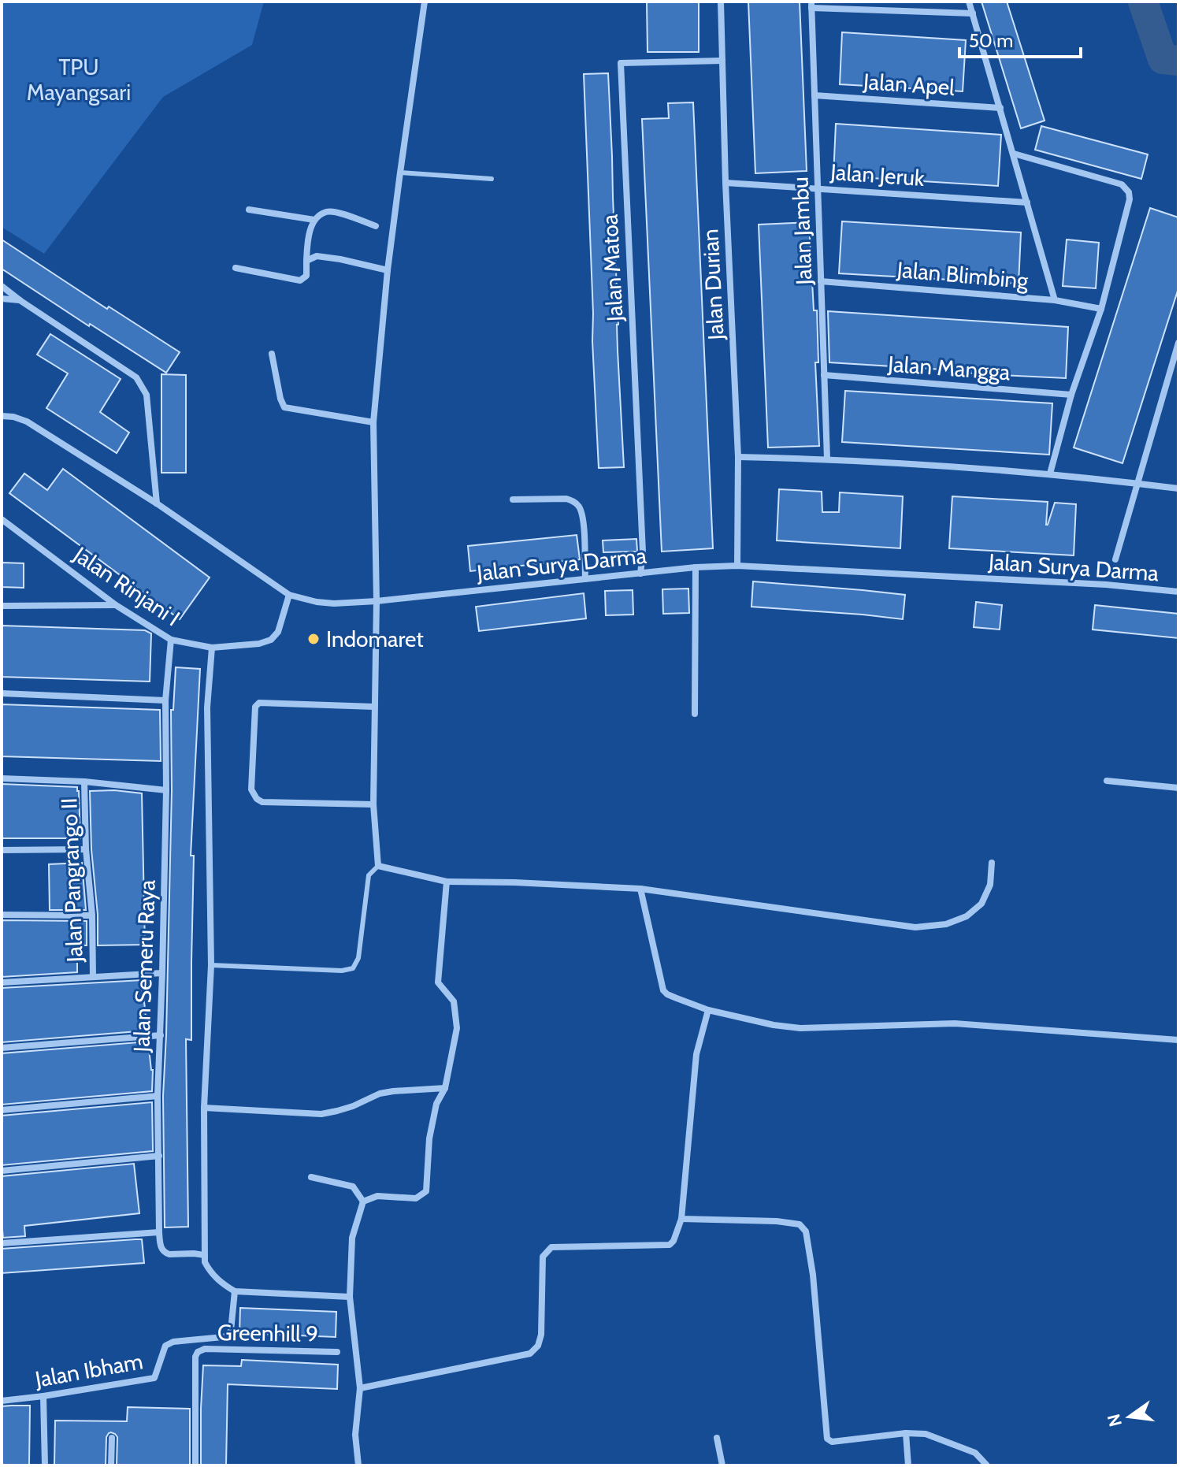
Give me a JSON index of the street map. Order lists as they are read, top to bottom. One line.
{"streets":{"street":["Jalan Apel","Jalan Jeruk","Jalan Jambu","Jalan Matoa","Jalan Blimbing","Jalan Durian","Jalan Mangga","Jalan Surya Darma","Jalan Rinjani I","Jalan Pangrango II","Jalan Semeru Raya","Greenhill 9","Jalan Ibham"]},"crossings":[["Jalan Apel","Jalan Jambu"],["Jalan Jeruk","Jalan Jambu"],["Jalan Jeruk","Jalan Durian"],["Jalan Jambu","Jalan Blimbing"],["Jalan Jambu","Jalan Mangga"],["Jalan Matoa","Jalan Durian"],["Jalan Matoa","Jalan Surya Darma"],["Jalan Durian","Jalan Surya Darma"],["Jalan Surya Darma","Jalan Rinjani I"],["Jalan Rinjani I","Jalan Semeru Raya"]],"parks":["TPU Mayangsari"],"places":["Indomaret"],"scale_bar":"50 m","north":"left"}
